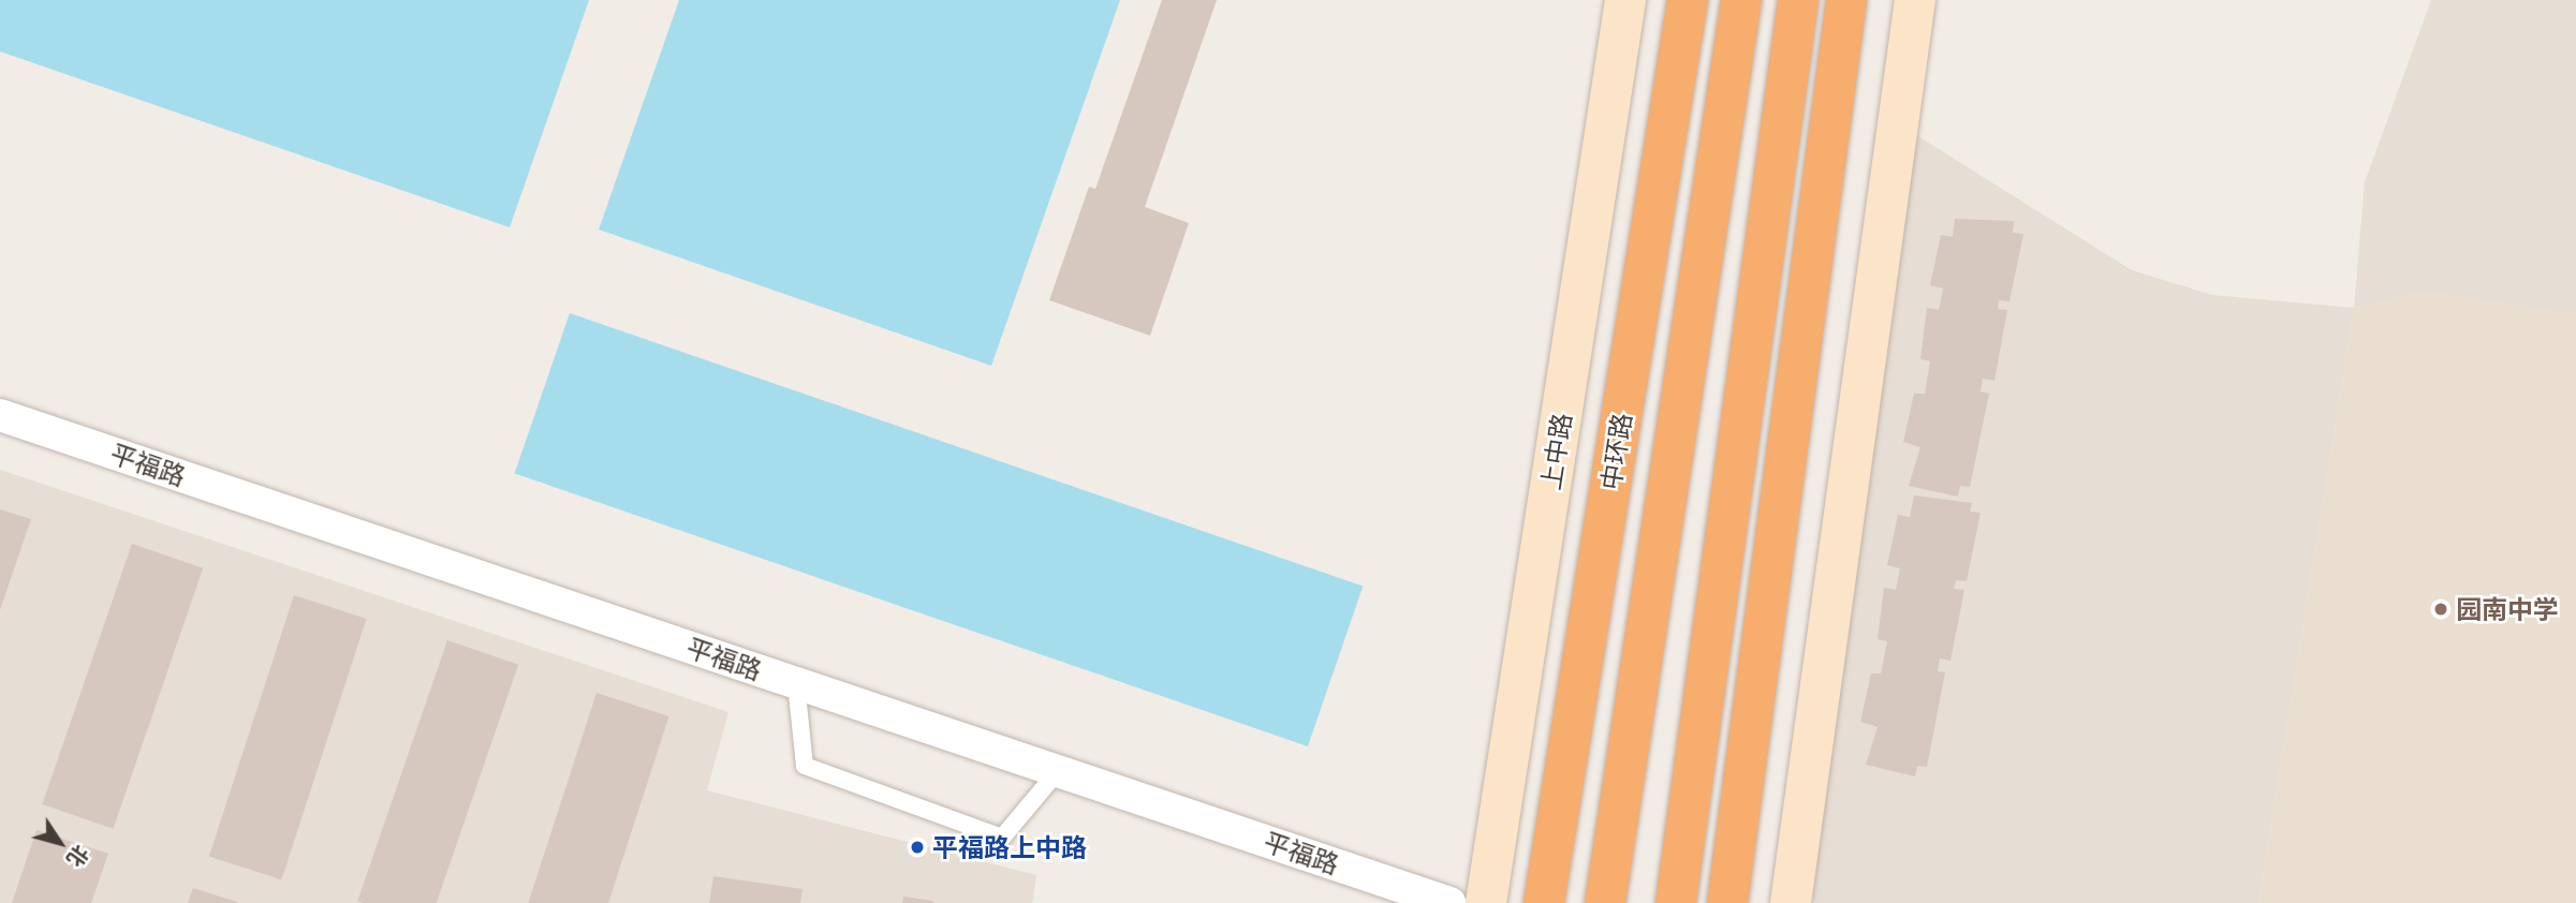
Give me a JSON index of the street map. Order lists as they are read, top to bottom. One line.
{"streets":{"highway":["中环路"],"main road":["上中路"],"street":["平福路"]},"places":["园南中学","平福路上中路"],"north":"bottom right"}
